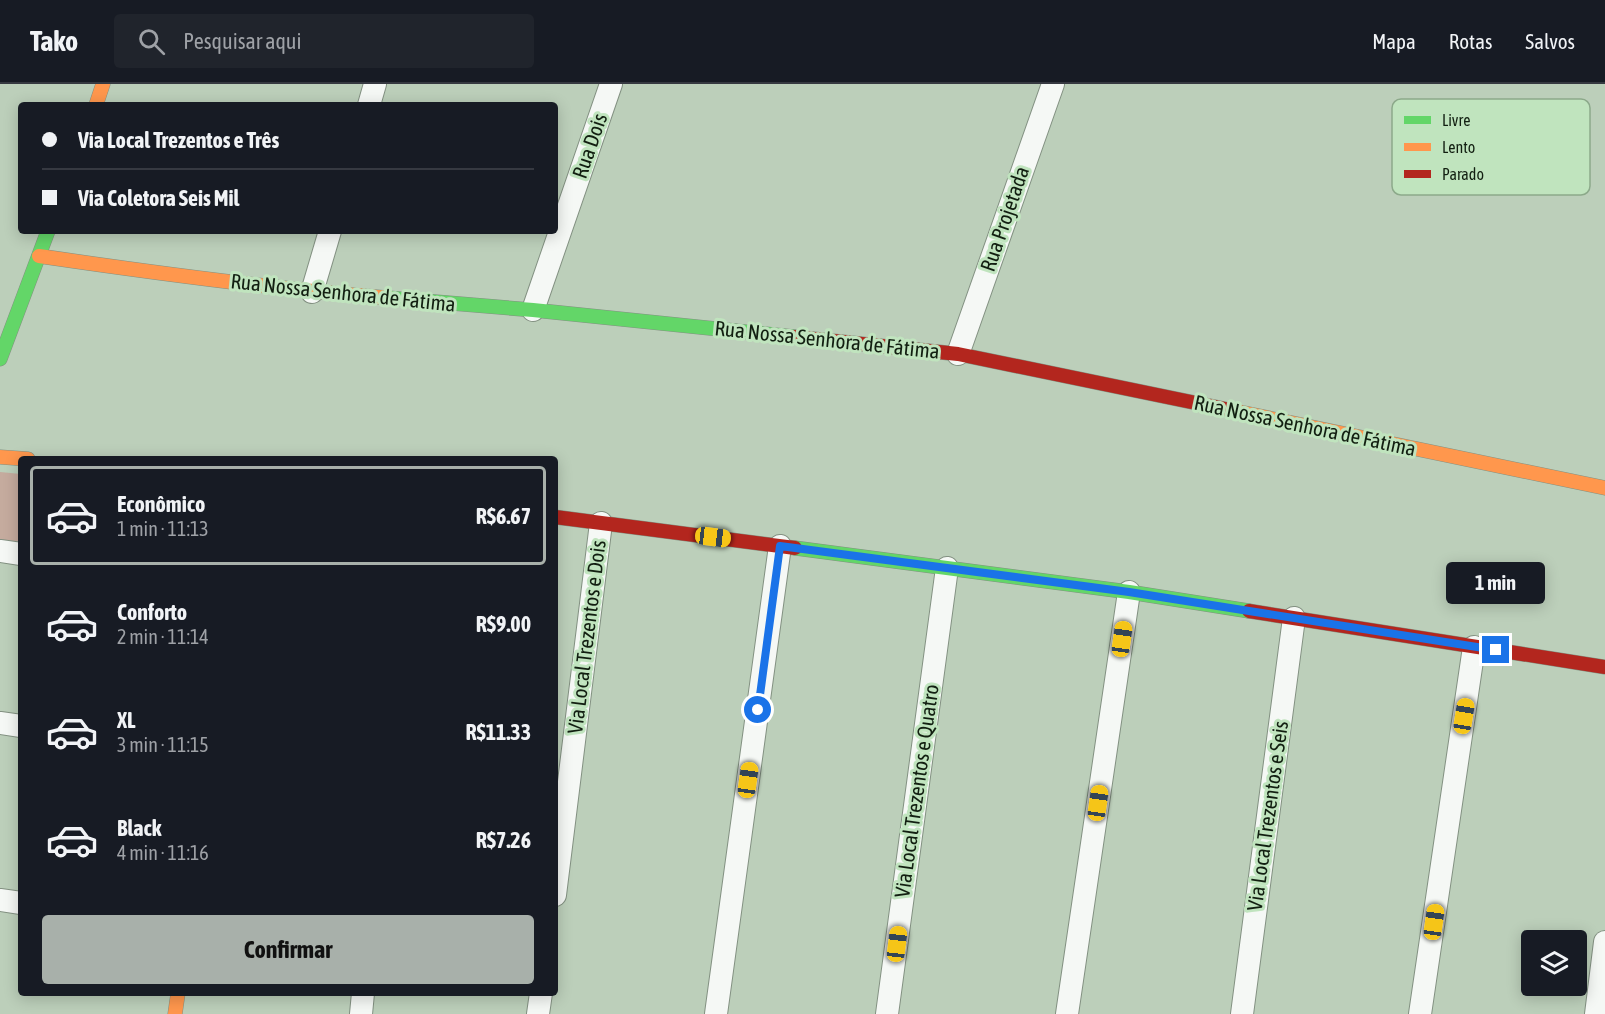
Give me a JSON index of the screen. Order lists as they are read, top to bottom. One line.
{"streets":{"street":["Rua Dois","Rua Projetada","Rua Nossa Senhora de Fátima","Via Local Trezentos e Dois","Via Local Trezentos e Quatro","Via Local Trezentos e Seis"]},"crossings":[["Rua Dois","Rua Nossa Senhora de Fátima"],["Rua Projetada","Rua Nossa Senhora de Fátima"]],"legend":["Livre","Lento","Parado"],"page":{"header":"Tako","search":"Pesquisar aqui","nav":["Mapa","Rotas","Salvos"],"banner":["Via Local Trezentos e Três","Via Coletora Seis Mil"],"list":[{"name":"Econômico","note":"1 min · 11:13","value":"R$6.67"},{"name":"Conforto","note":"2 min · 11:14","value":"R$9.00"},{"name":"XL","note":"3 min · 11:15","value":"R$11.33"},{"name":"Black","note":"4 min · 11:16","value":"R$7.26"}],"bubble":"1 min","buttons":"Confirmar"}}
